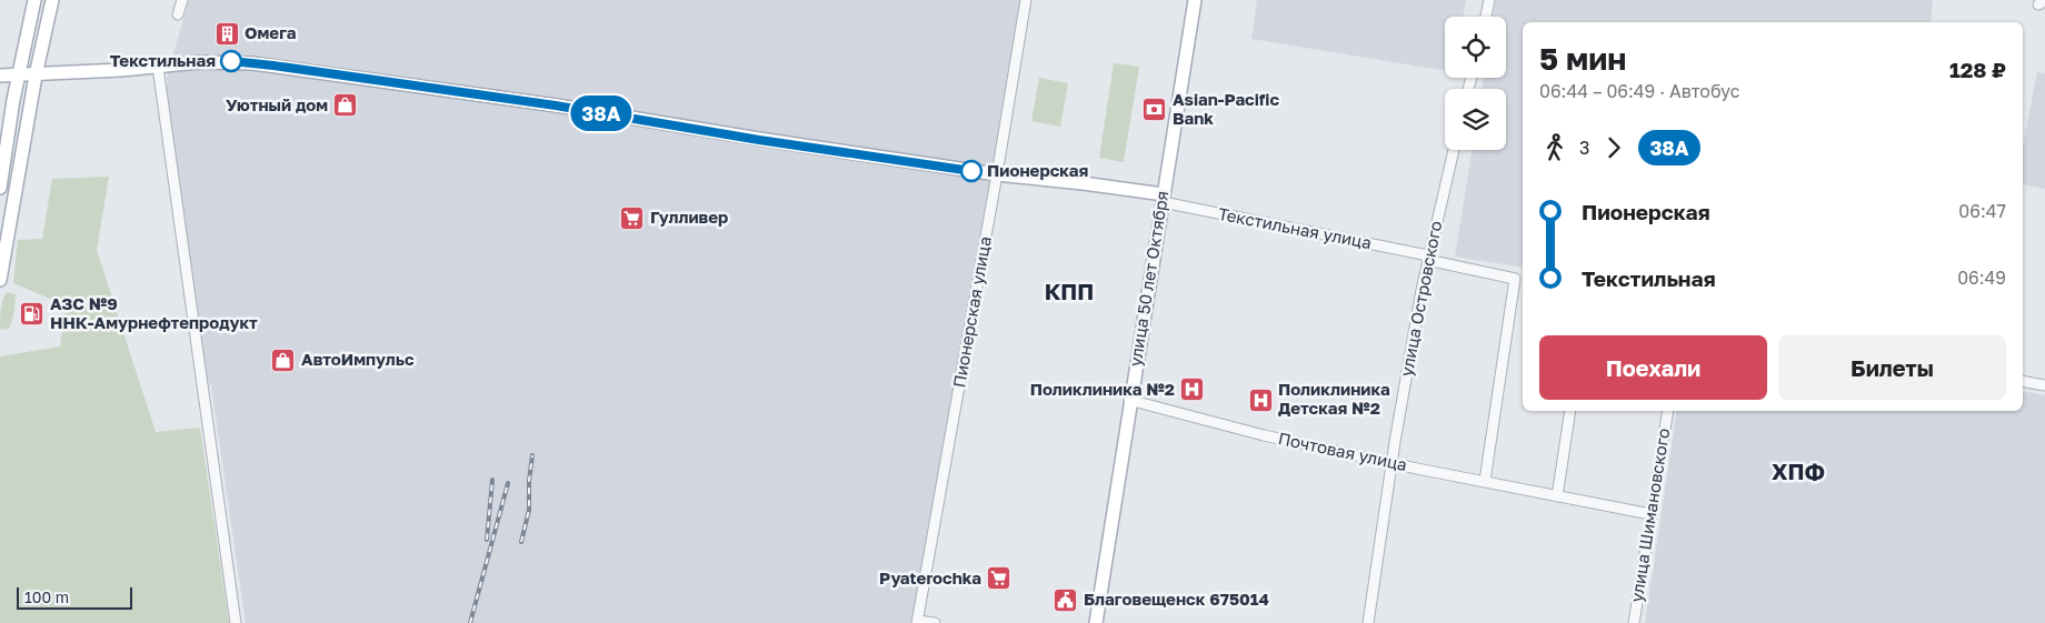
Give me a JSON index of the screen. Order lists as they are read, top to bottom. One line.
{"streets":{"main road":["Текстильная улица","улица 50 лет Октября"],"street":["улица Островского","Пионерская улица","Почтовая улица","улица Шимановского"]},"crossings":[["Текстильная улица","улица 50 лет Октября"],["Текстильная улица","улица Островского"],["Текстильная улица","Пионерская улица"],["Текстильная улица","Почтовая улица"],["улица 50 лет Октября","Почтовая улица"],["улица Островского","Почтовая улица"],["Почтовая улица","улица Шимановского"]],"districts":["КПП","ХПФ"],"places":{"building":["Омега"],"other":["Текстильная","Пионерская"],"shop":["Уютный дом","АвтоИмпульс"],"bank":["Asian-Pacific Bank"],"supermarket":["Гулливер","Pyaterochka"],"fuel station":["АЗС №9 ННК-Амурнефтепродукт"],"hospital":["Поликлиника №2","Поликлиника Детская №2"],"public building":["Благовещенск 675014"]},"lines":["bus line 38А"],"scale_bar":"100 m","page":{"on_map":"38А","heading":["5 мин","06:44 – 06:49 · Автобус","128 ₽"],"legs":["3","38А"],"list":[{"name":"Пионерская","value":"06:47"},{"name":"Текстильная","value":"06:49"}],"buttons":["Поехали","Билеты"],"scale":"100 m"}}
